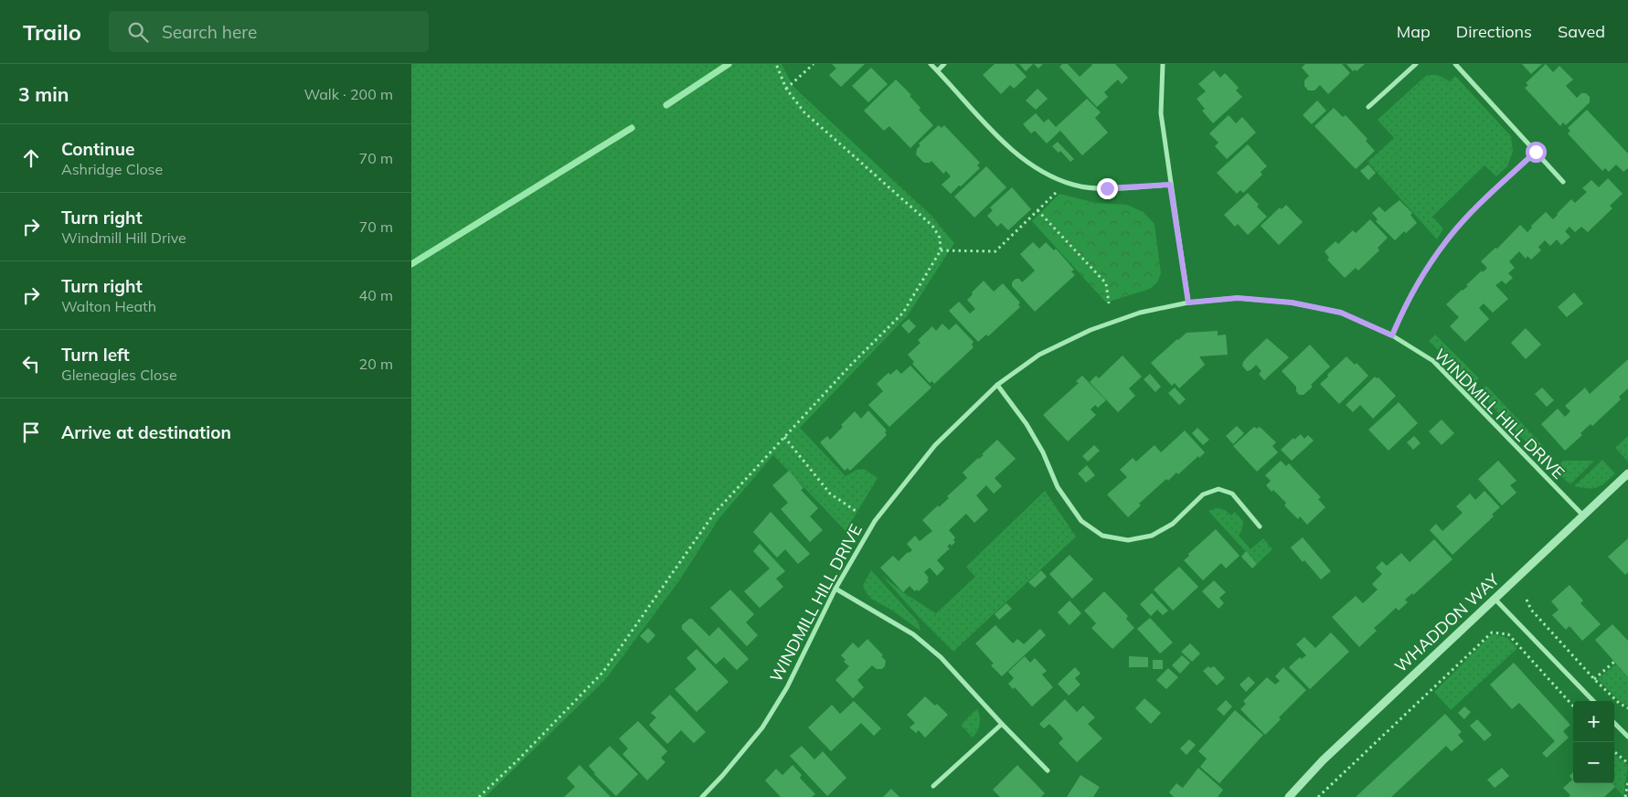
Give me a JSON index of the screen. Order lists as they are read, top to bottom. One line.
{"streets":{"street":["WINDMILL HILL DRIVE","WHADDON WAY"]},"crossings":[["WINDMILL HILL DRIVE","WHADDON WAY"]],"page":{"header":"Trailo","search":"Search here","nav":["Map","Directions","Saved"],"heading":["3 min","Walk · 200 m"],"list":[["Continue","Ashridge Close","70 m"],["Turn right","Windmill Hill Drive","70 m"],["Turn right","Walton Heath","40 m"],["Turn left","Gleneagles Close","20 m"],"Arrive at destination"],"map_buttons":["+","−"]}}
